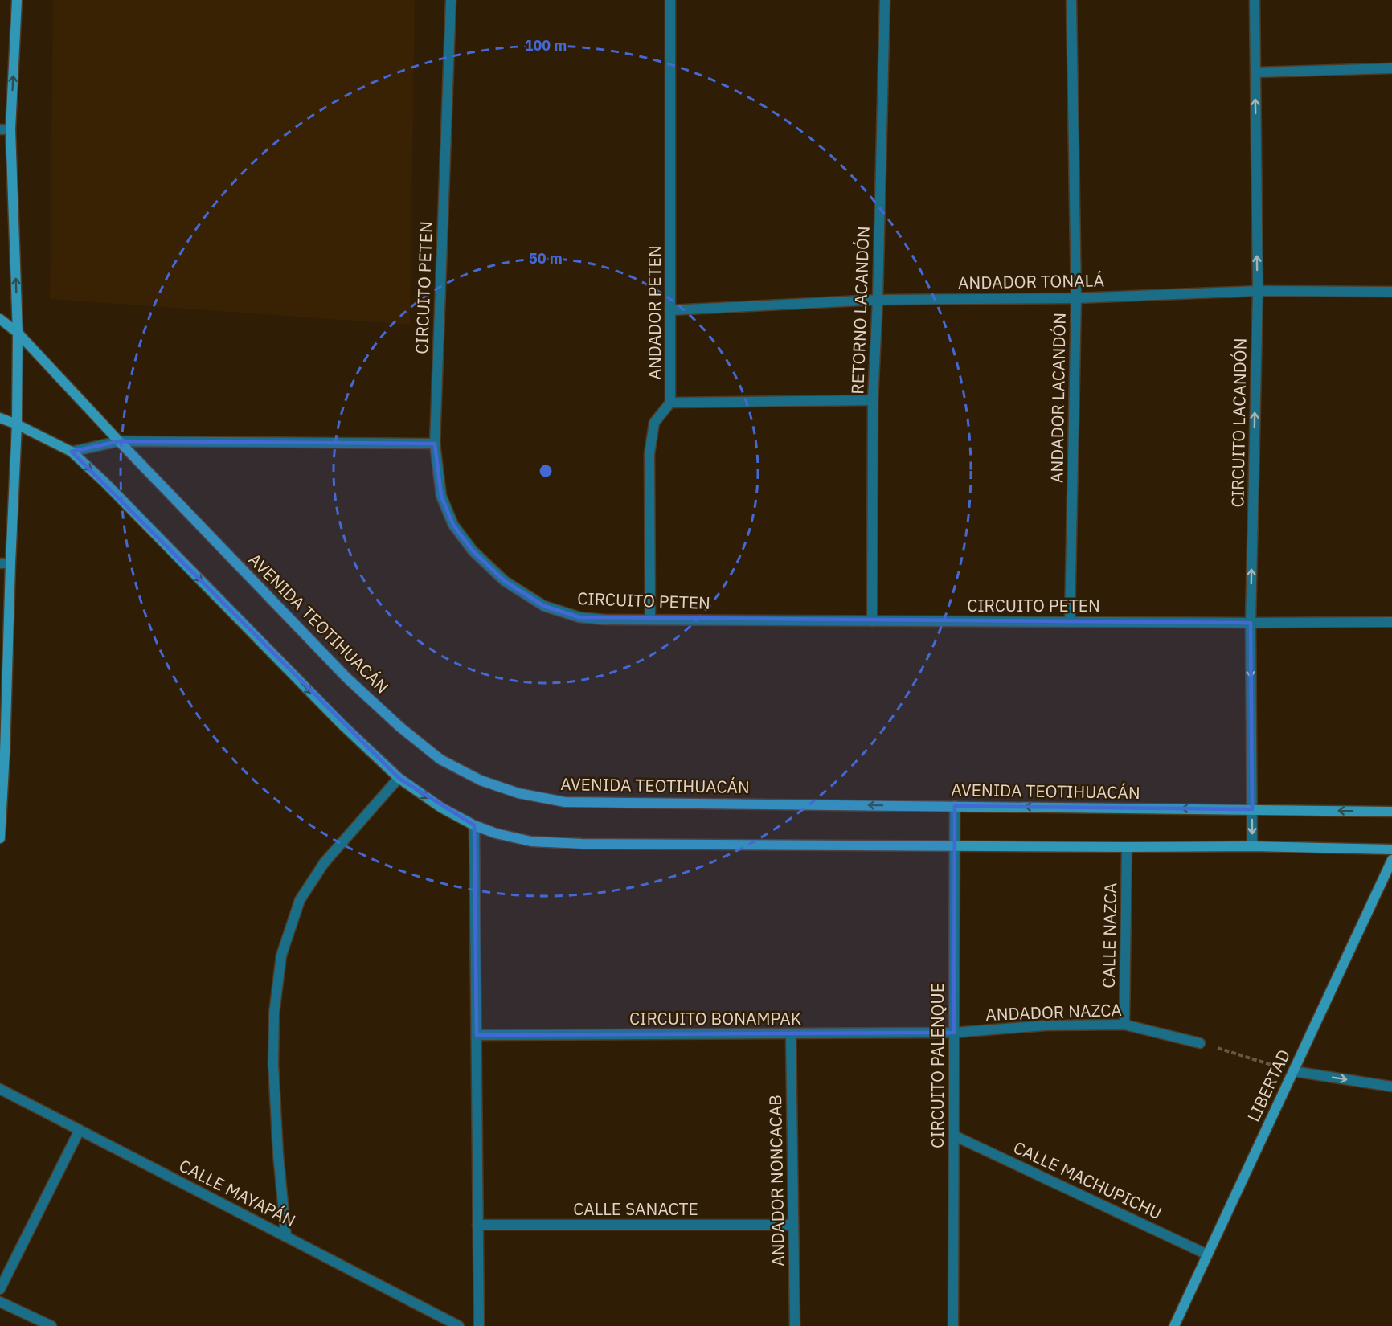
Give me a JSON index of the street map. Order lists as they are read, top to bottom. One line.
{"streets":{"street":["ANDADOR TONALÁ","CIRCUITO PETEN","RETORNO LACANDÓN","ANDADOR PETEN","ANDADOR LACANDÓN","CIRCUITO LACANDÓN","AVENIDA TEOTIHUACÁN","CALLE NAZCA","ANDADOR NAZCA","CIRCUITO BONAMPAK","CIRCUITO PALENQUE","LIBERTAD","ANDADOR NONCACAB","CALLE MACHUPICHU","CALLE MAYAPÁN","CALLE SANACTE"]},"crossings":[["ANDADOR TONALÁ","RETORNO LACANDÓN"],["ANDADOR TONALÁ","ANDADOR PETEN"],["ANDADOR TONALÁ","ANDADOR LACANDÓN"],["ANDADOR TONALÁ","CIRCUITO LACANDÓN"],["CIRCUITO PETEN","RETORNO LACANDÓN"],["CIRCUITO PETEN","ANDADOR PETEN"],["CIRCUITO PETEN","ANDADOR LACANDÓN"],["CIRCUITO PETEN","CIRCUITO LACANDÓN"],["CIRCUITO LACANDÓN","AVENIDA TEOTIHUACÁN"],["AVENIDA TEOTIHUACÁN","CIRCUITO PALENQUE"],["CALLE NAZCA","ANDADOR NAZCA"],["ANDADOR NAZCA","CIRCUITO BONAMPAK"],["ANDADOR NAZCA","CIRCUITO PALENQUE"],["CIRCUITO BONAMPAK","CIRCUITO PALENQUE"],["CIRCUITO BONAMPAK","ANDADOR NONCACAB"],["CIRCUITO PALENQUE","CALLE MACHUPICHU"],["LIBERTAD","CALLE MACHUPICHU"],["ANDADOR NONCACAB","CALLE SANACTE"]],"rings":["100 m","50 m"]}
